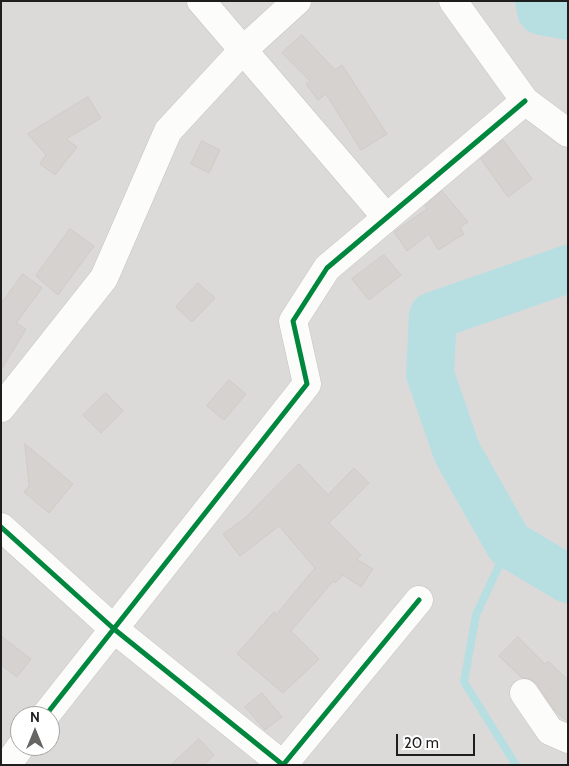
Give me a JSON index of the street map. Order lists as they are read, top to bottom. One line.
{"scale_bar":"20 m","north":"top"}
